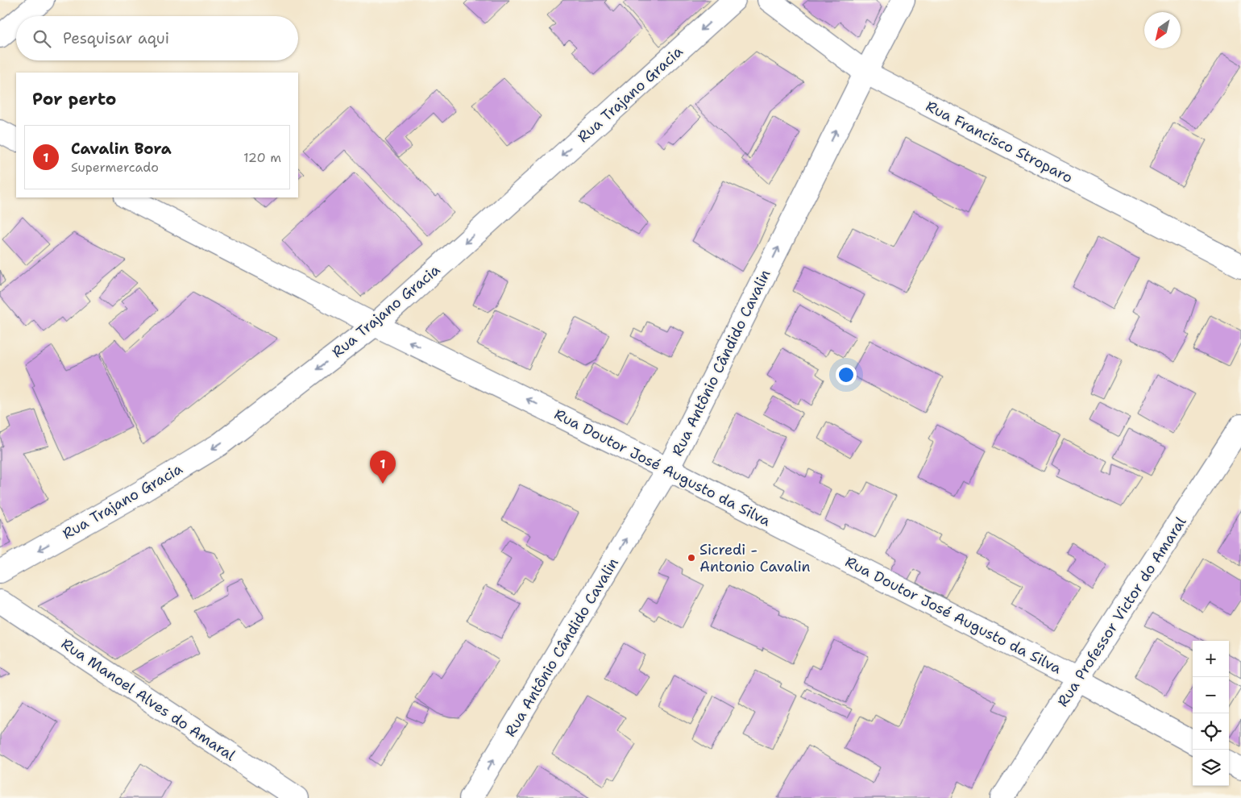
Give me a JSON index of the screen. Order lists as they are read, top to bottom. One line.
{"streets":{"street":["Rua Trajano Gracia","Rua Francisco Stroparo","Rua Antônio Cândido Cavalin","Rua Doutor José Augusto da Silva","Rua Professor Victor do Amaral","Rua Manoel Alves do Amaral"]},"crossings":[["Rua Trajano Gracia","Rua Doutor José Augusto da Silva"],["Rua Francisco Stroparo","Rua Antônio Cândido Cavalin"],["Rua Antônio Cândido Cavalin","Rua Doutor José Augusto da Silva"],["Rua Doutor José Augusto da Silva","Rua Professor Victor do Amaral"]],"one_way":["Rua Trajano Gracia","Rua Antônio Cândido Cavalin"],"places":["Sicredi - Antonio Cavalin"],"north":"bottom left","page":{"search":"Pesquisar aqui","heading":"Por perto","list":[{"mark":"1","name":"Cavalin Bora","note":"Supermercado","value":"120 m"}],"pins":"1","map_buttons":["+","−"]}}
